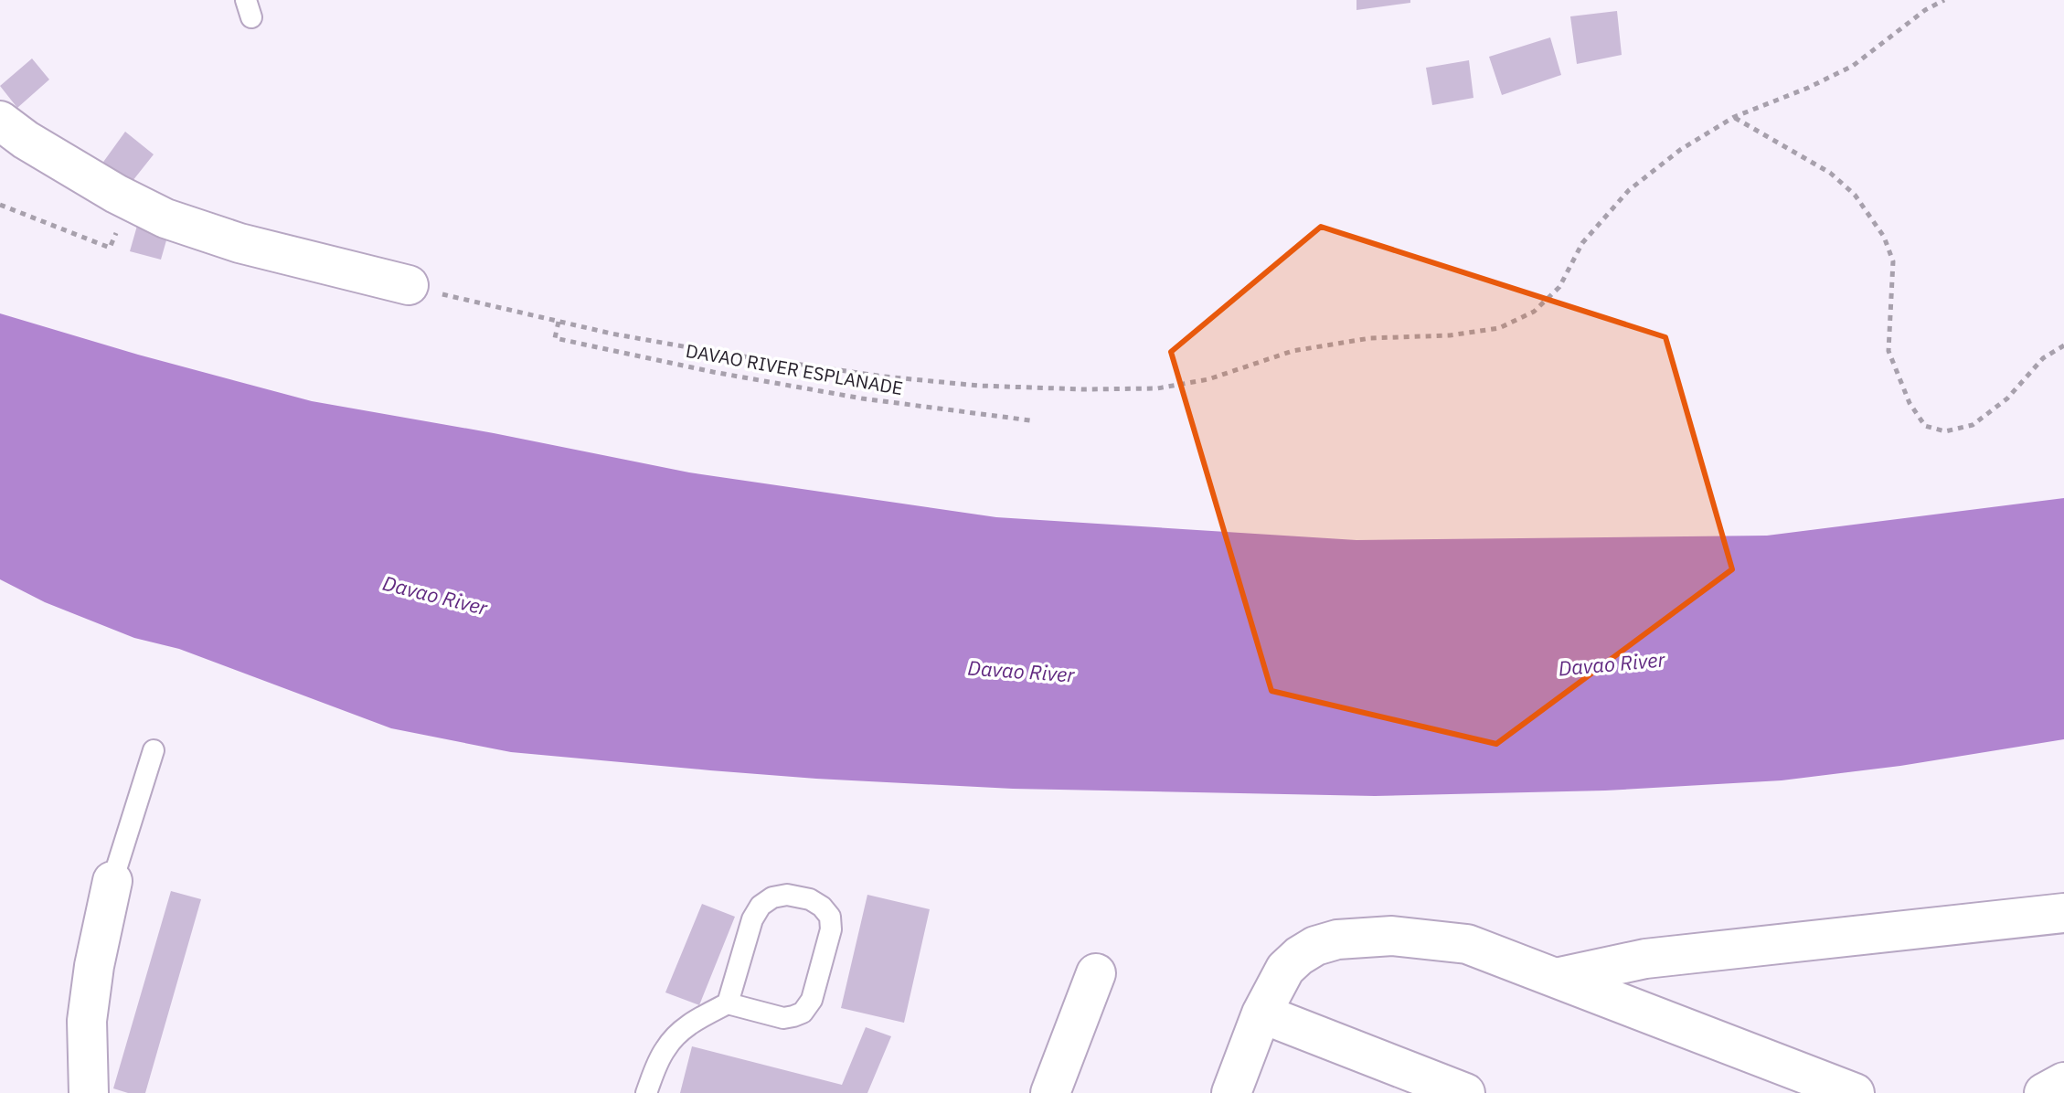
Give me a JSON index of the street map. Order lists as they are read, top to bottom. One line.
{"streets":{"path":["DAVAO RIVER ESPLANADE"]},"water":["Davao River"]}
